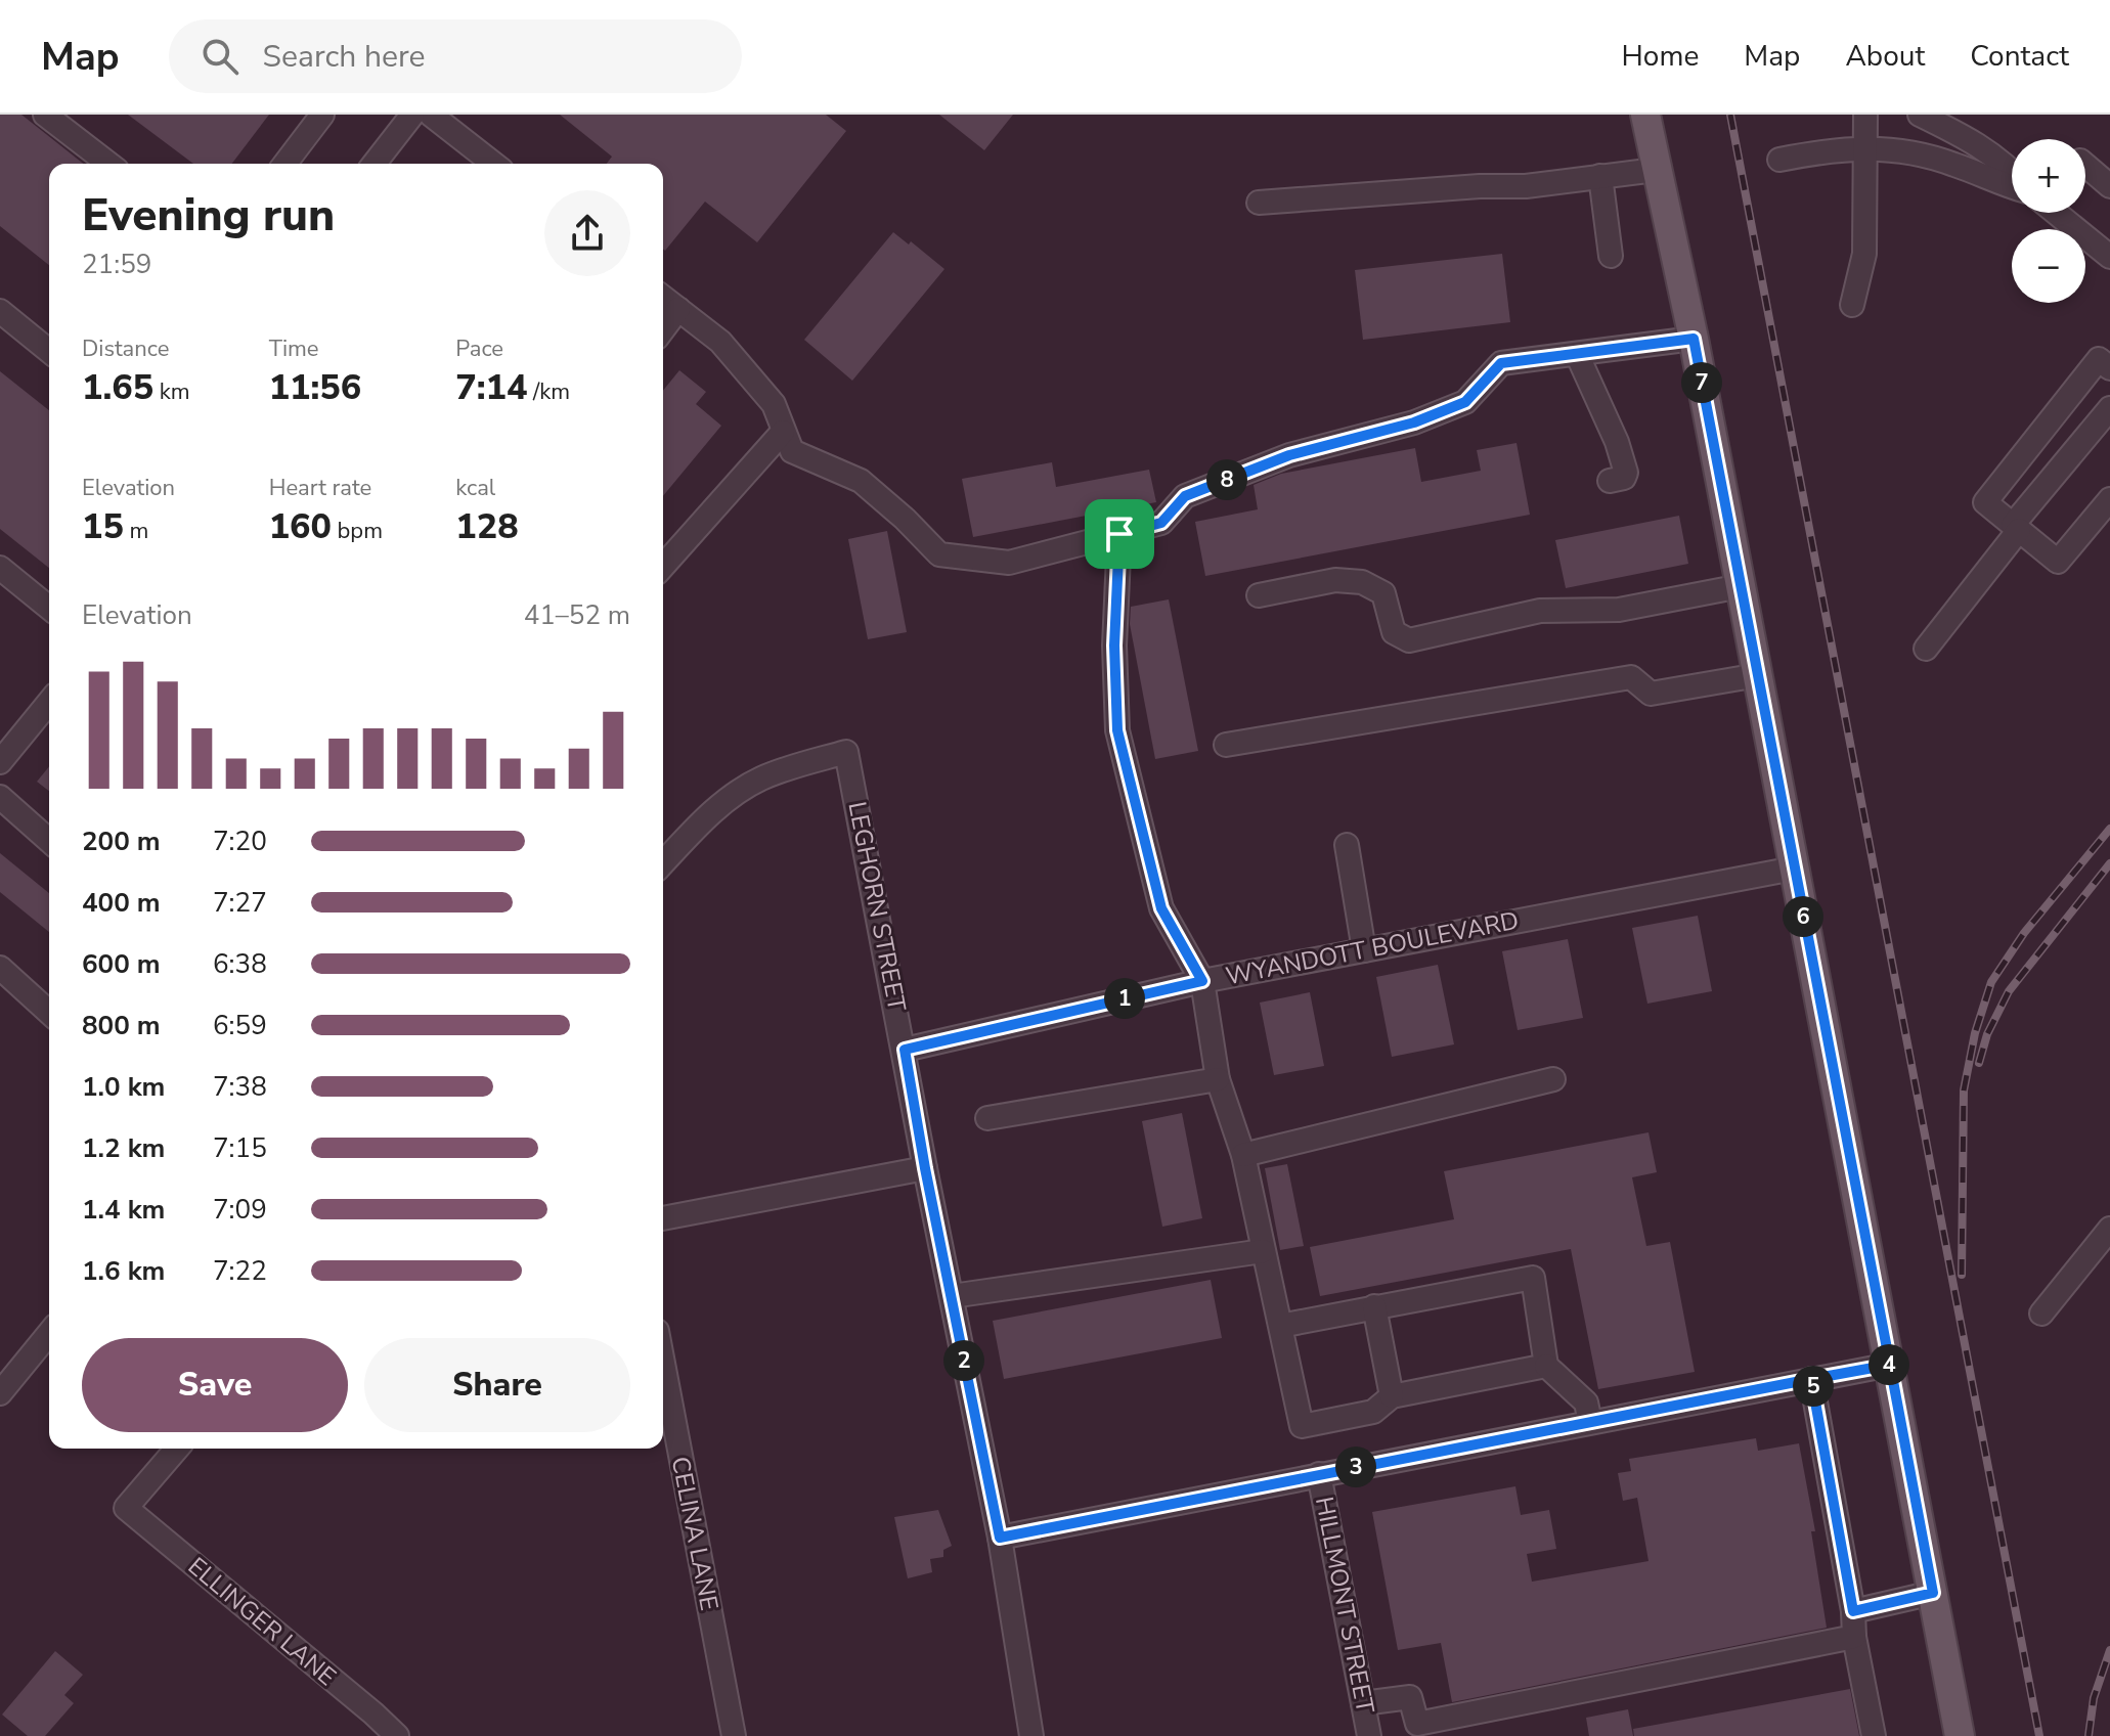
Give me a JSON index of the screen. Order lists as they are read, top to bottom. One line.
{"streets":{"street":["LEGHORN STREET","WYANDOTT BOULEVARD","CELINA LANE","HILLMONT STREET","ELLINGER LANE"]},"crossings":[["LEGHORN STREET","WYANDOTT BOULEVARD"]],"page":{"header":"Map","search":"Search here","nav":["Home","Map","About","Contact"],"map_buttons":["+","−"],"heading":["Evening run","21:59"],"stats":[["Distance","1.65 km"],["Time","11:56"],["Pace","7:14 /km"],["Elevation","15 m"],["Heart rate","160 bpm"],["kcal","128"]],"pins":["7","8","6","1","2","4","5","3"],"chart":["Elevation","41–52 m"],"list":[{"name":"200 m","note":"7:20"},{"name":"400 m","note":"7:27"},{"name":"600 m","note":"6:38"},{"name":"800 m","note":"6:59"},{"name":"1.0 km","note":"7:38"},{"name":"1.2 km","note":"7:15"},{"name":"1.4 km","note":"7:09"},{"name":"1.6 km","note":"7:22"}],"buttons":["Save","Share"]}}
